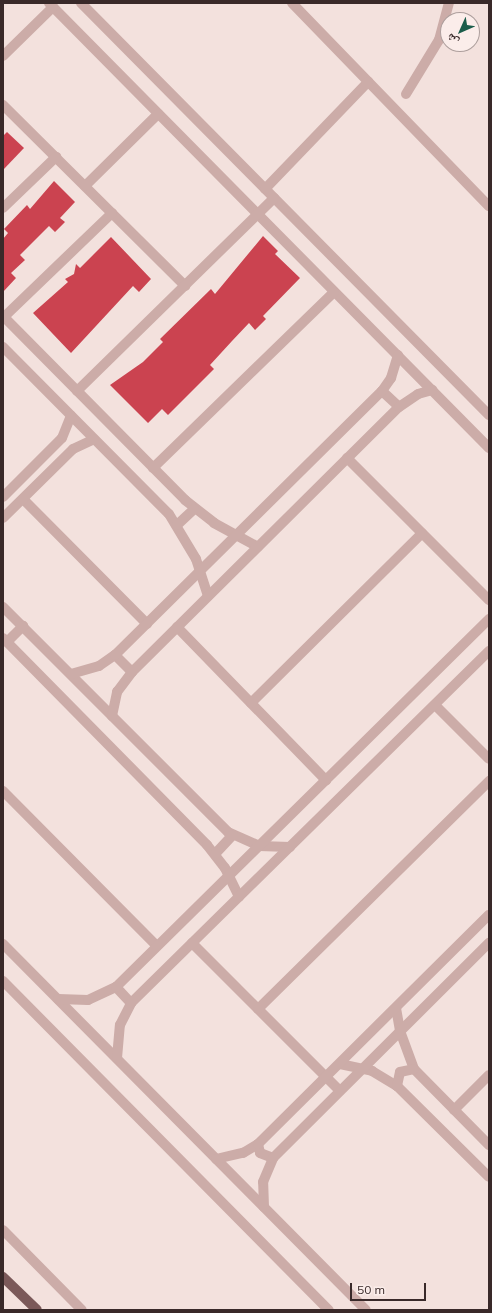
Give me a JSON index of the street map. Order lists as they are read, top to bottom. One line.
{"scale_bar":"50 m","north":"bottom left"}
